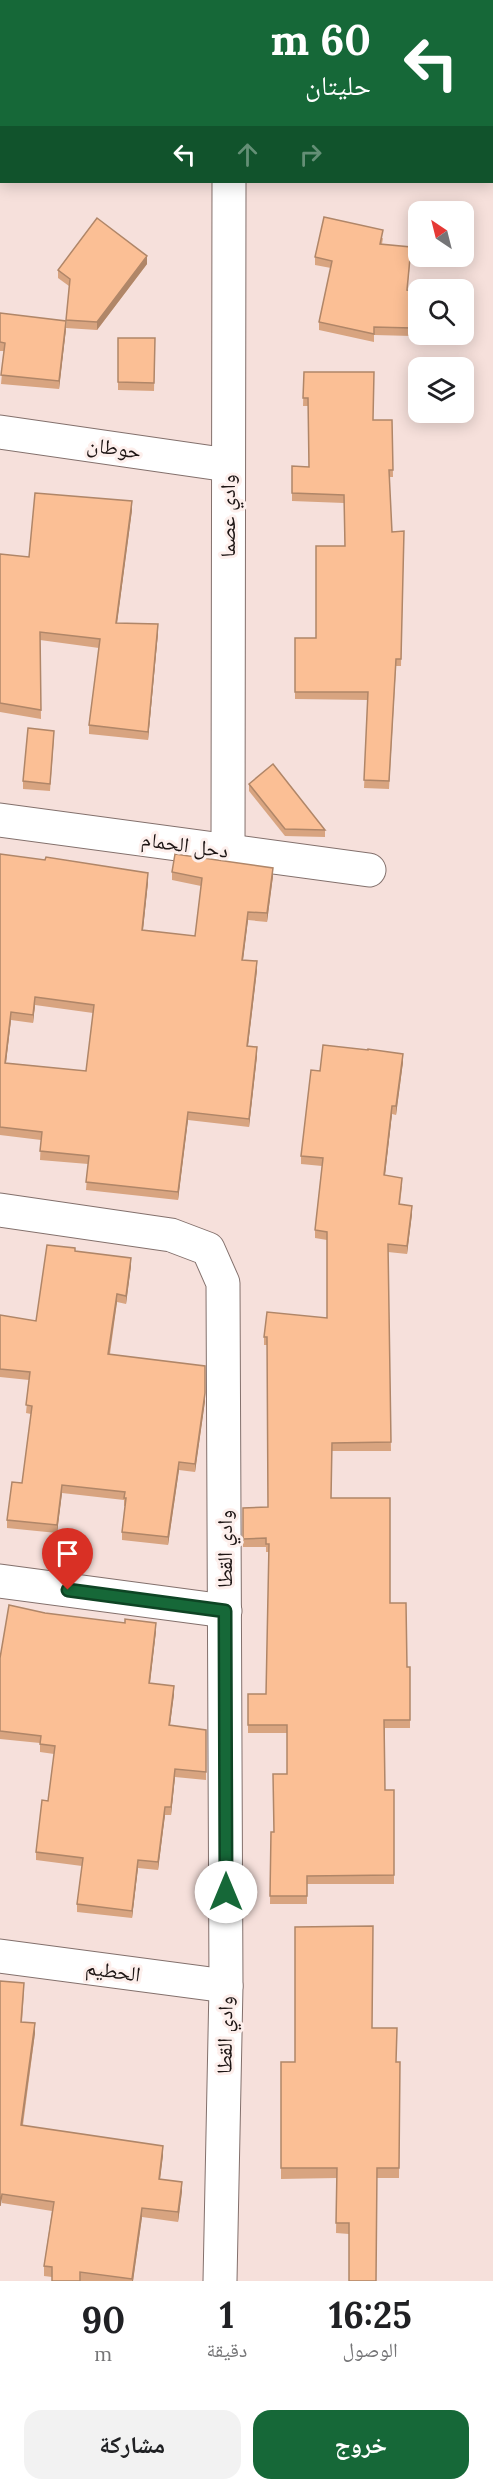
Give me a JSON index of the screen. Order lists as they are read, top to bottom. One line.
{"streets":{"street":["حوطان","وادي عصما","دحل الحمام","وادي القطا","الحطيم"]},"crossings":[["حوطان","وادي عصما"],["وادي عصما","دحل الحمام"],["وادي القطا","الحطيم"]],"north":"top left","page":{"turn":["60 m","حليتان"],"eta":["16:25","الوصول","1","دقيقة","90","m"],"buttons":["خروج","مشاركة"]}}
